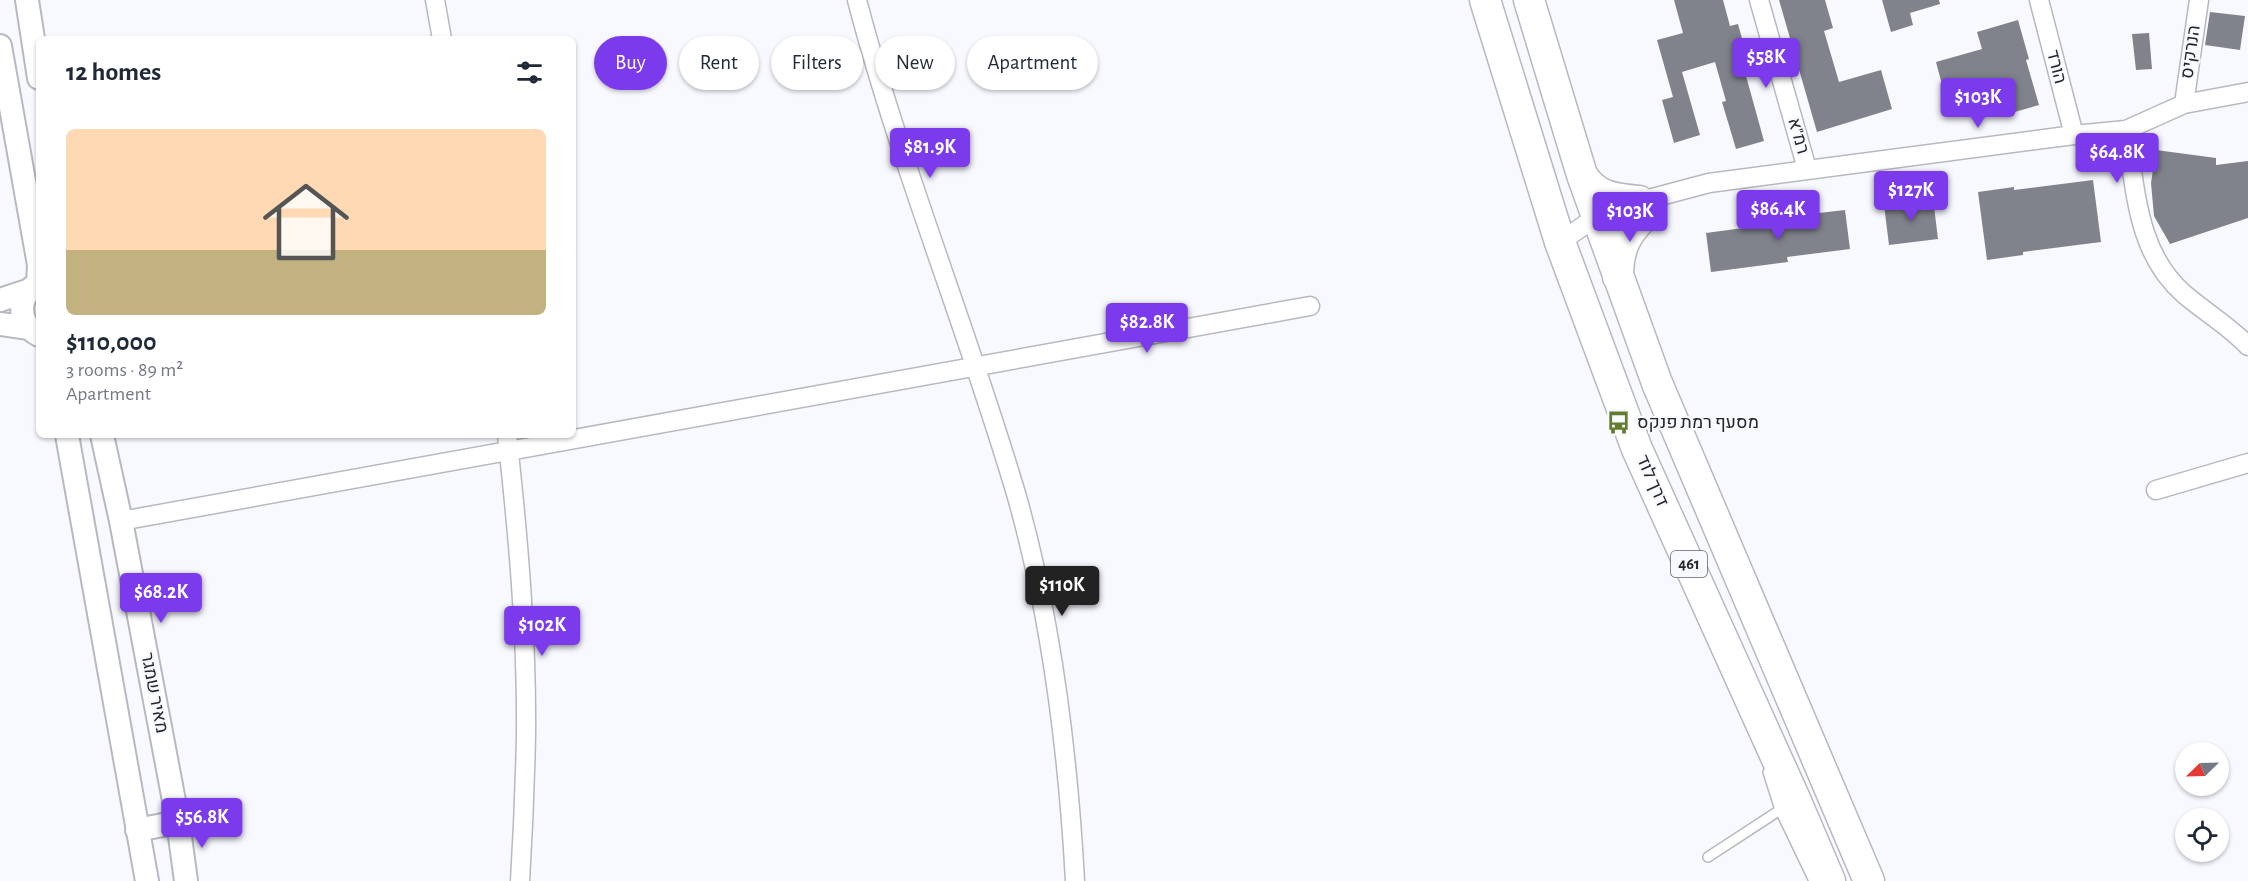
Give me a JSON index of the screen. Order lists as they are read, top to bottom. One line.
{"streets":{"main road":["דרך לוד","461"],"street":["הנרקיס","הורד","רמ\"א","מאיר שמגר"]},"places":{"bus stop":["מסעף רמת פנקס"]},"north":"bottom left","page":{"chip":["Buy","Rent","Filters","New","Apartment"],"heading":"12 homes","price":["$58K","$103K","$81.9K","$64.8K","$127K","$86.4K","$103K","$82.8K","$110K","$68.2K","$102K","$56.8K"],"list":[{"name":"$110,000","note":"3 rooms · 89 m² · Apartment"}]}}
